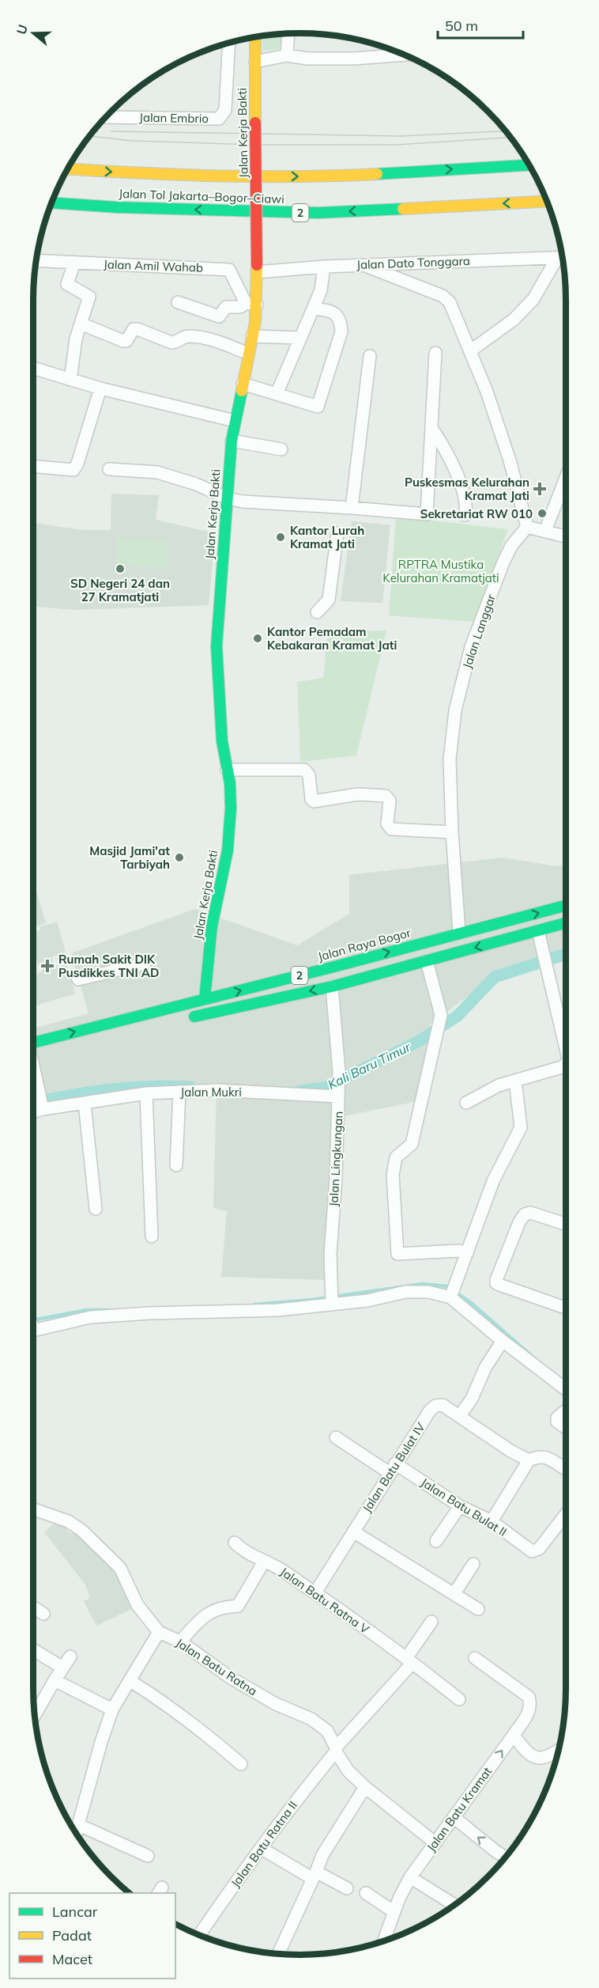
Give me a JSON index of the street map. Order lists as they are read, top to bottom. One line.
{"streets":{"main road":["Jalan Kerja Bakti","Jalan Tol Jakarta–Bogor–Ciawi","2","Jalan Raya Bogor"],"street":["Jalan Embrio","Jalan Dato Tonggara","Jalan Amil Wahab","Jalan Langgar","Jalan Mukri","Jalan Lingkungan","Jalan Batu Bulat IV","Jalan Batu Bulat II","Jalan Batu Ratna V","Jalan Batu Ratna","Jalan Batu Kramat","Jalan Batu Ratna II"]},"crossings":[["Jalan Kerja Bakti","2"],["Jalan Kerja Bakti","Jalan Dato Tonggara"],["Jalan Kerja Bakti","Jalan Amil Wahab"],["Jalan Kerja Bakti","Jalan Raya Bogor"],["2","Jalan Lingkungan"],["Jalan Langgar","Jalan Raya Bogor"],["Jalan Mukri","Jalan Lingkungan"],["Jalan Batu Bulat IV","Jalan Batu Bulat II"],["Jalan Batu Bulat IV","Jalan Batu Ratna V"],["Jalan Batu Ratna","Jalan Batu Kramat"],["Jalan Batu Ratna","Jalan Batu Ratna II"]],"water":["Kali Baru Timur"],"parks":["RPTRA Mustika Kelurahan Kramatjati"],"places":{"health":["Puskesmas Kelurahan Kramat Jati","Rumah Sakit DIK Pusdikkes TNI AD"],"other":["Sekretariat RW 010","Kantor Lurah Kramat Jati","SD Negeri 24 dan 27 Kramatjati","Kantor Pemadam Kebakaran Kramat Jati","Masjid Jami'at Tarbiyah"]},"legend":["Lancar","Padat","Macet"],"scale_bar":"50 m","north":"left"}
